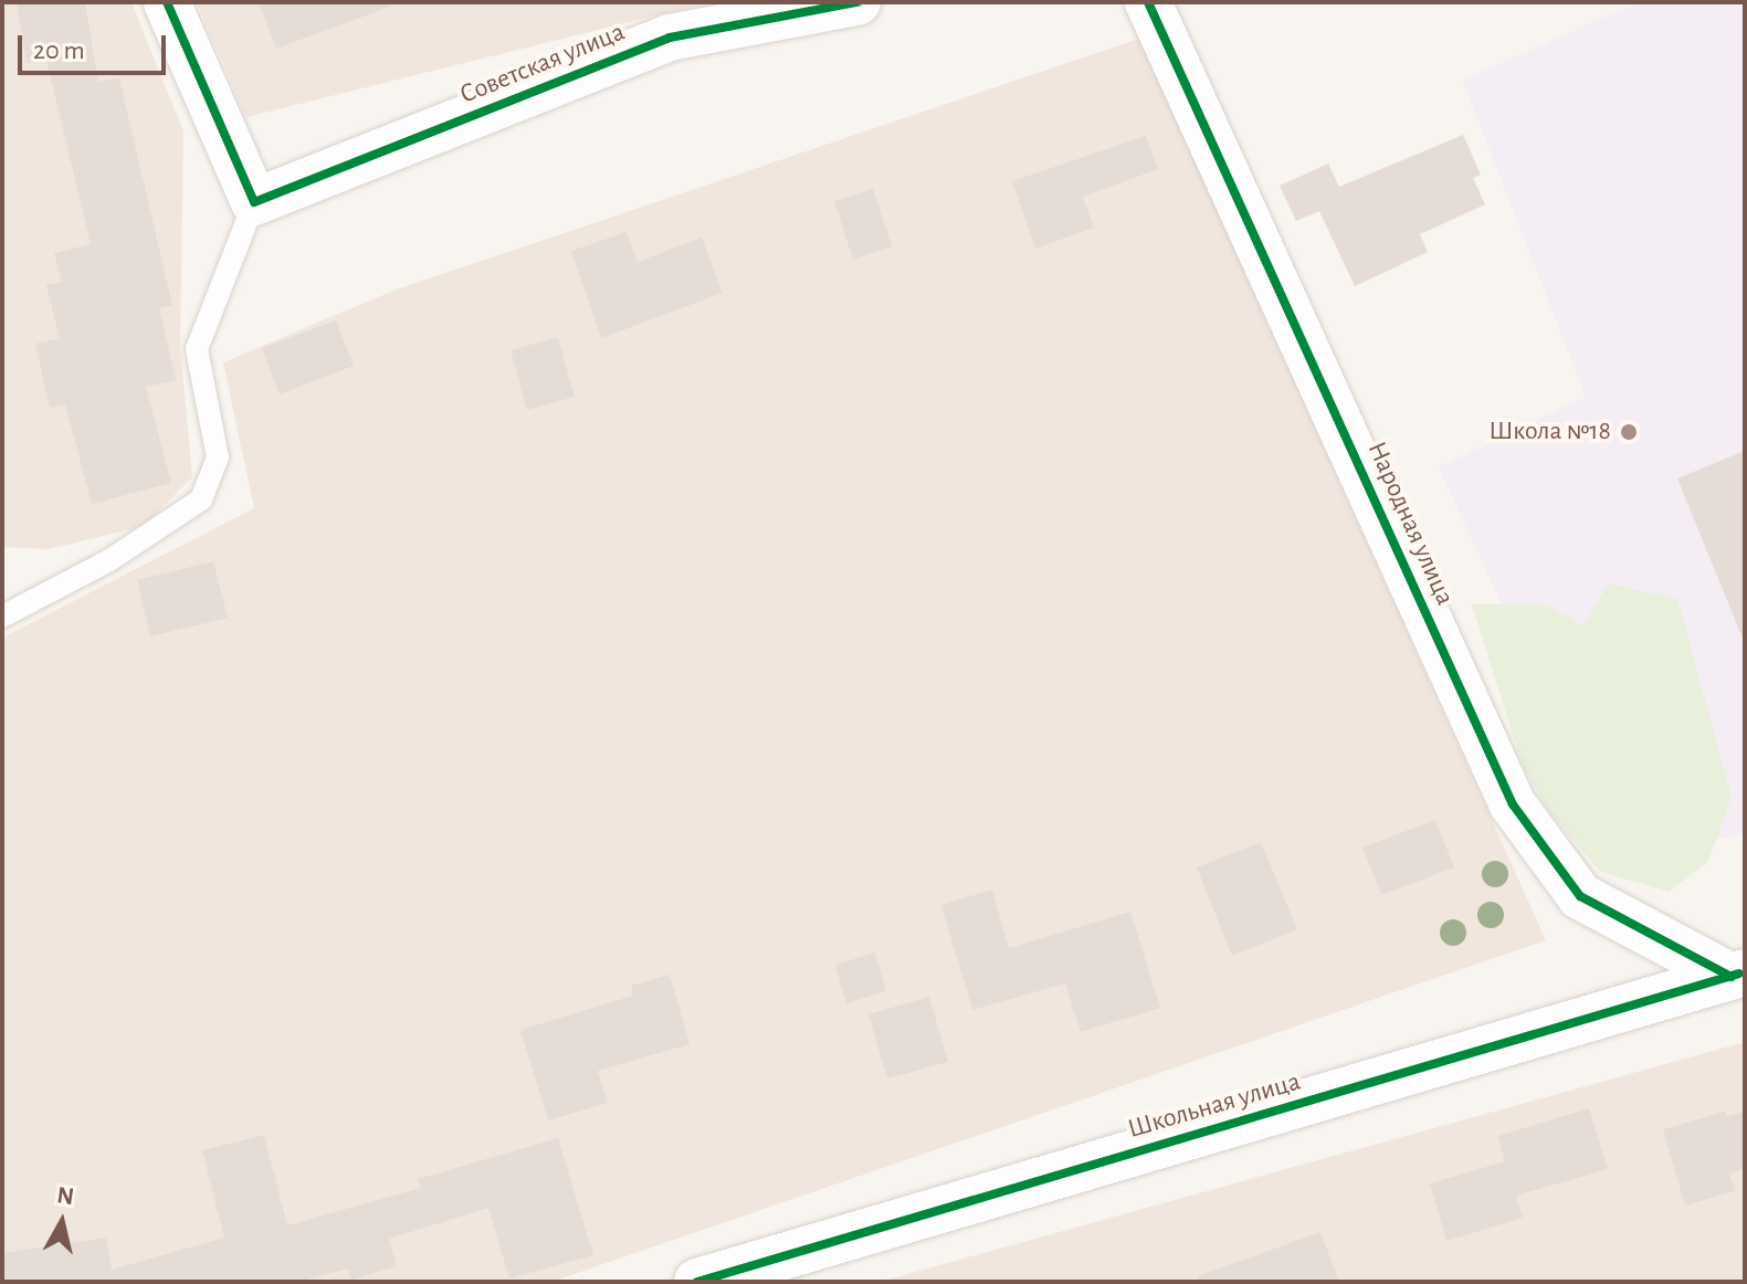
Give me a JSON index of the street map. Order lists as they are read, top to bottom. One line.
{"streets":{"street":["Советская улица","Народная улица","Школьная улица"]},"crossings":[["Народная улица","Школьная улица"]],"places":["Школа №18"],"scale_bar":"20 m","north":"top"}
